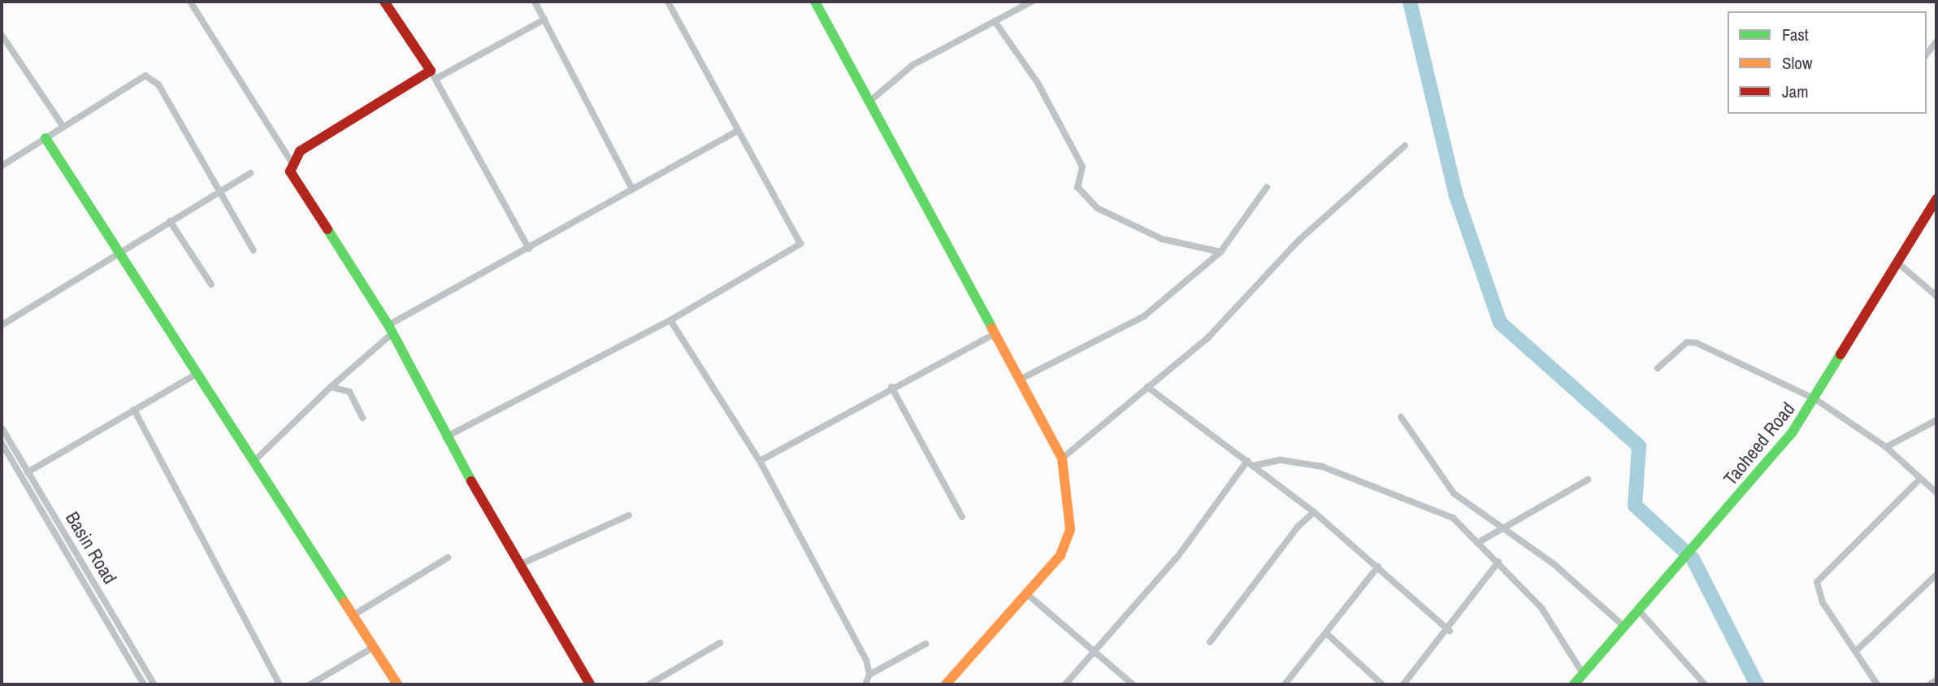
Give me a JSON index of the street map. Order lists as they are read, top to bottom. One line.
{"streets":{"street":["Taoheed Road","Basin Road"]},"legend":["Fast","Slow","Jam"]}
